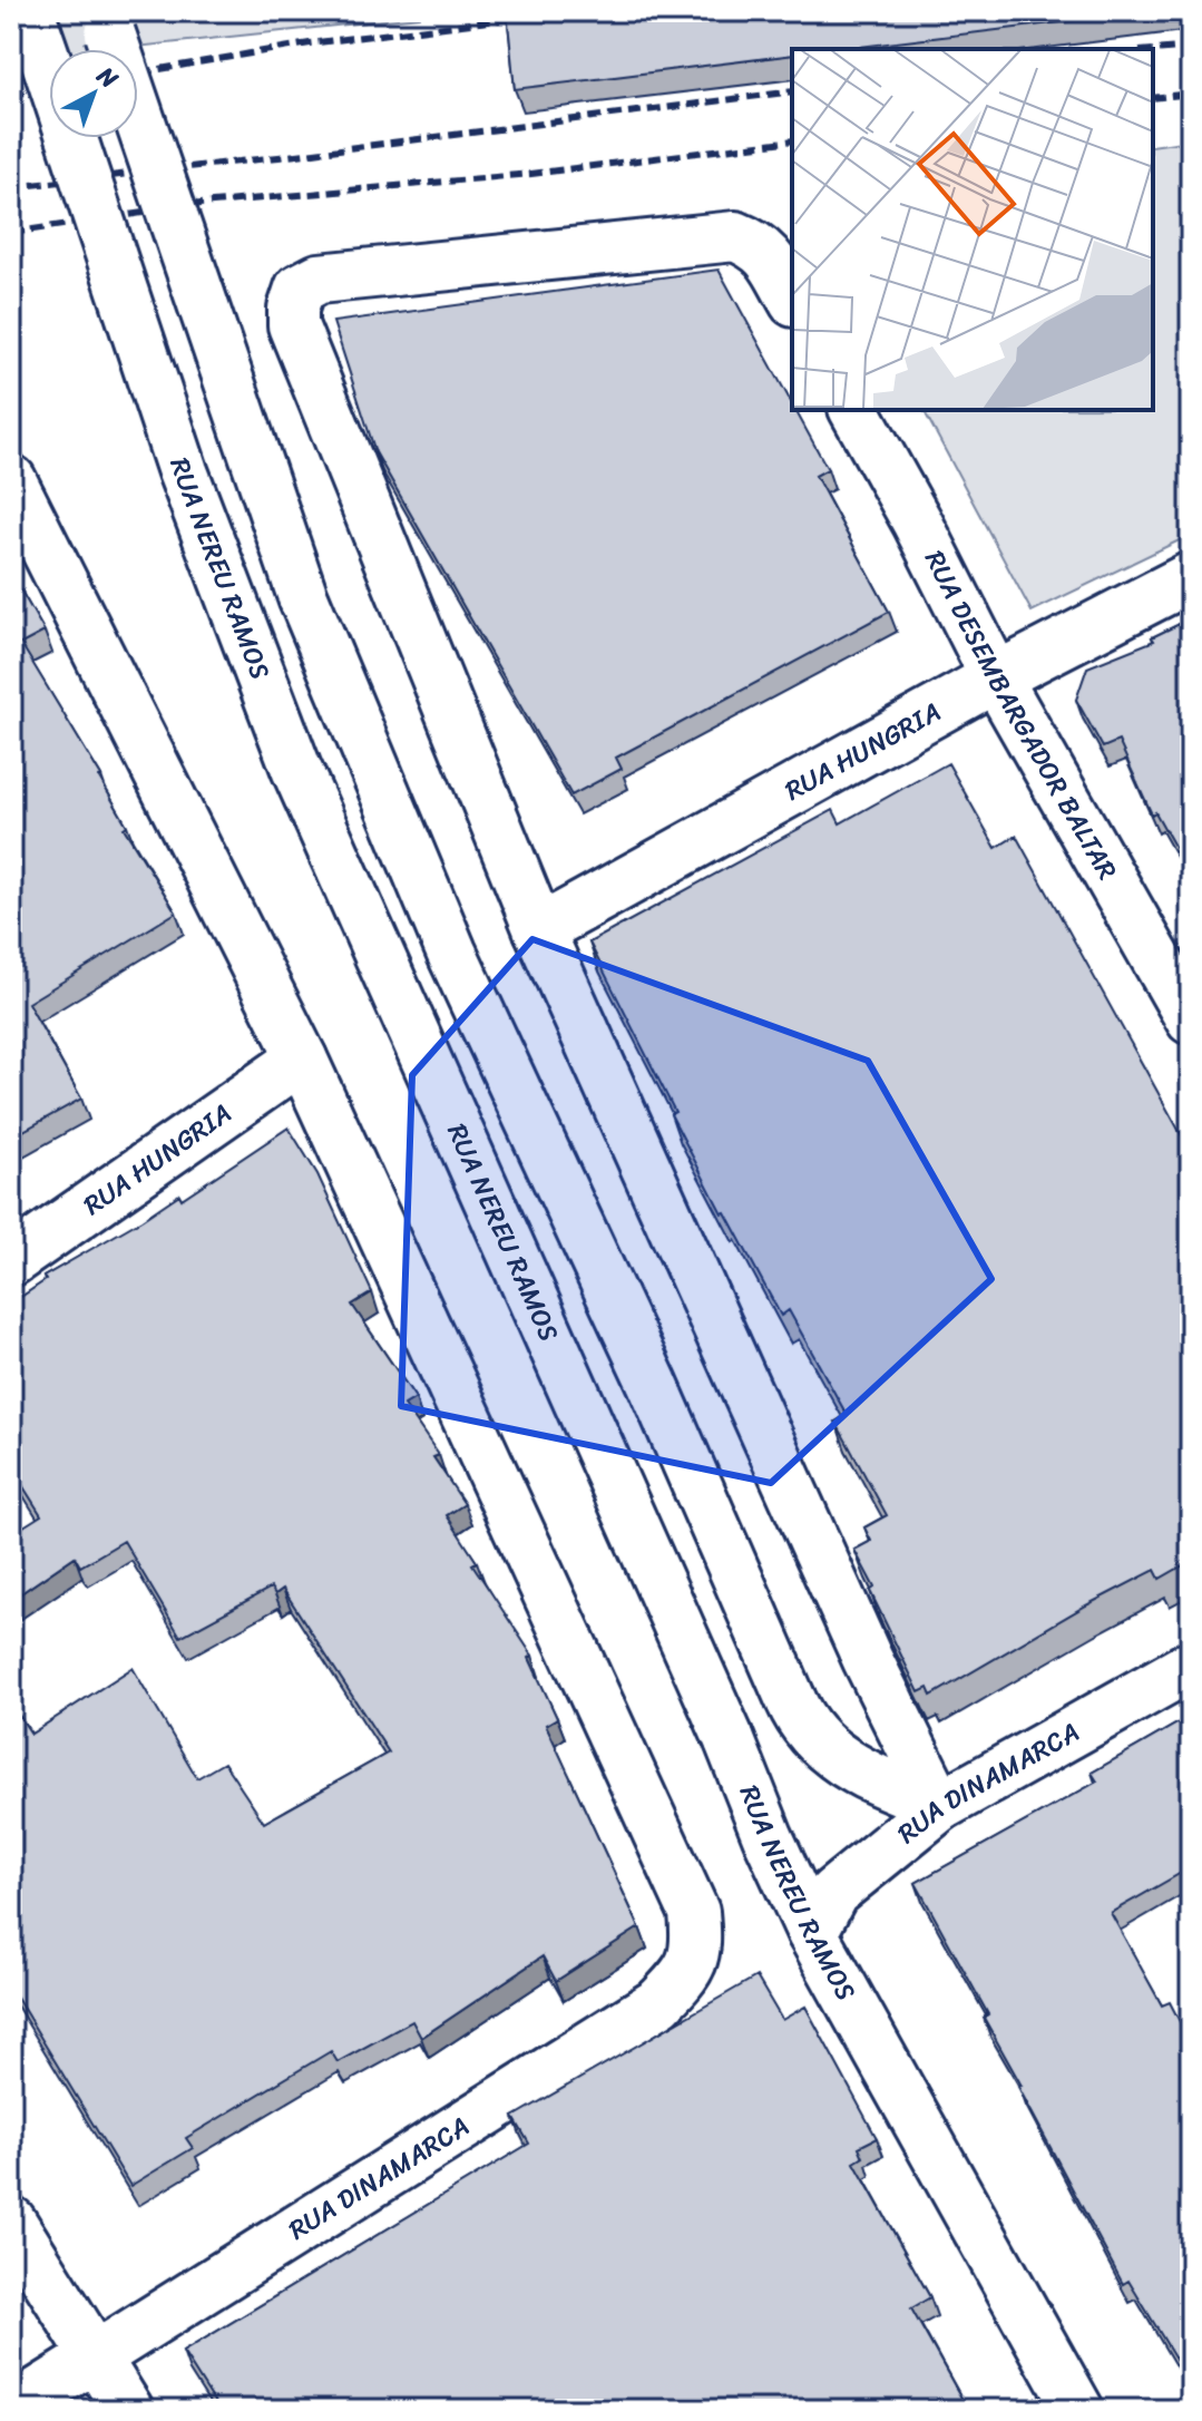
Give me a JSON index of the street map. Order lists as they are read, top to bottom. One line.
{"streets":{"street":["RUA NEREU RAMOS","RUA DESEMBARGADOR BALTAR","RUA HUNGRIA","RUA DINAMARCA"]},"crossings":[["RUA NEREU RAMOS","RUA DINAMARCA"],["RUA DESEMBARGADOR BALTAR","RUA HUNGRIA"],["RUA HUNGRIA","RUA DINAMARCA"]],"north":"top right"}
